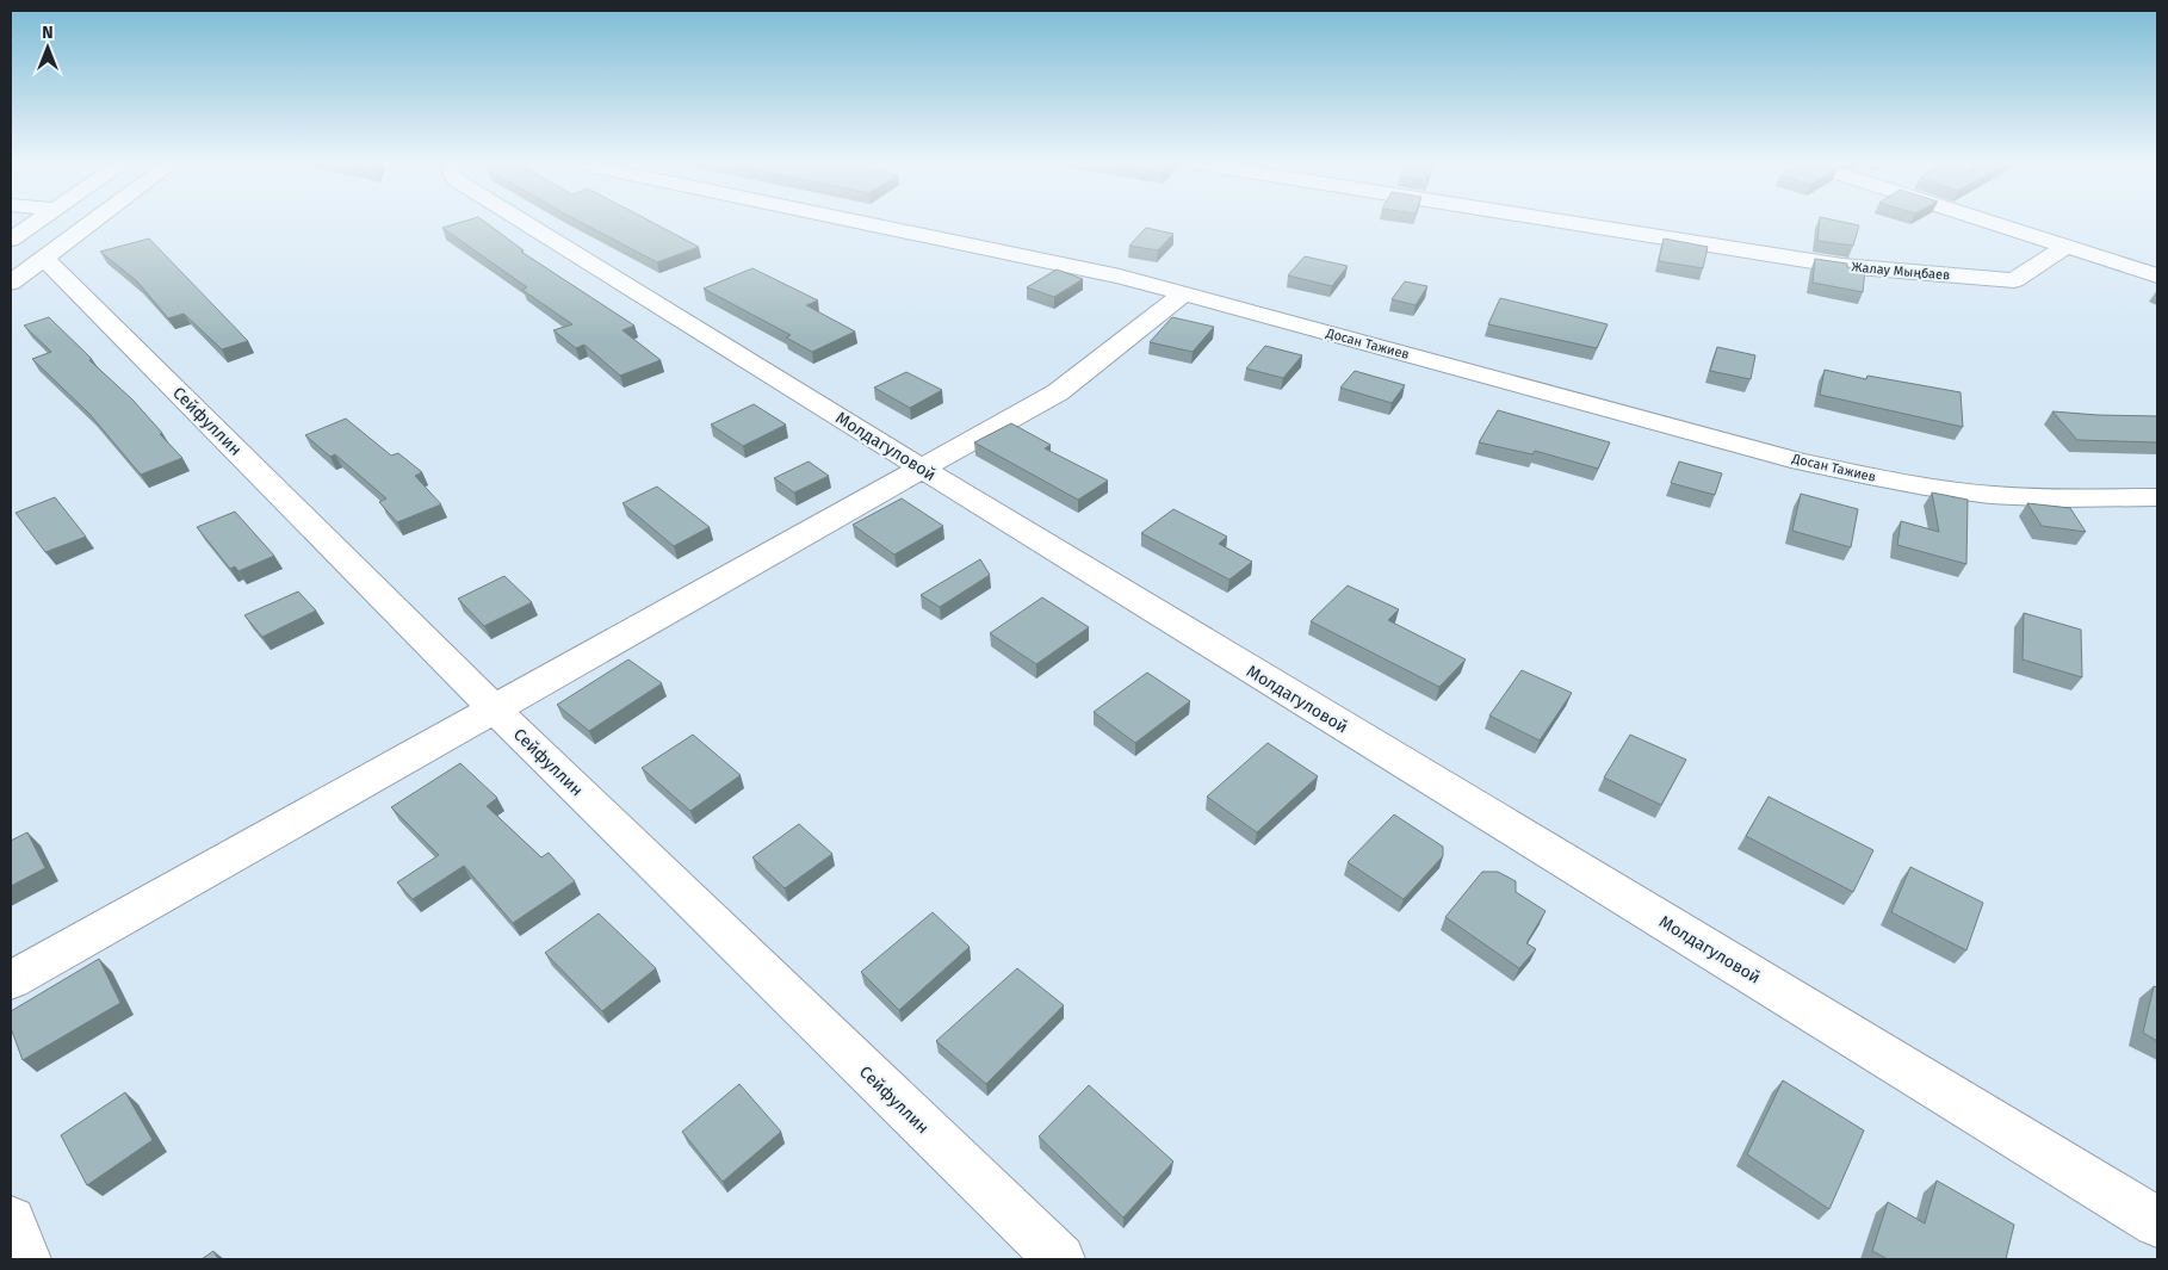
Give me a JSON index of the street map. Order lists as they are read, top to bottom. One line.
{"streets":{"street":["Жалау Мыңбаев","Досан Тажиев","Сейфуллин","Молдагуловой"]},"north":"top"}
